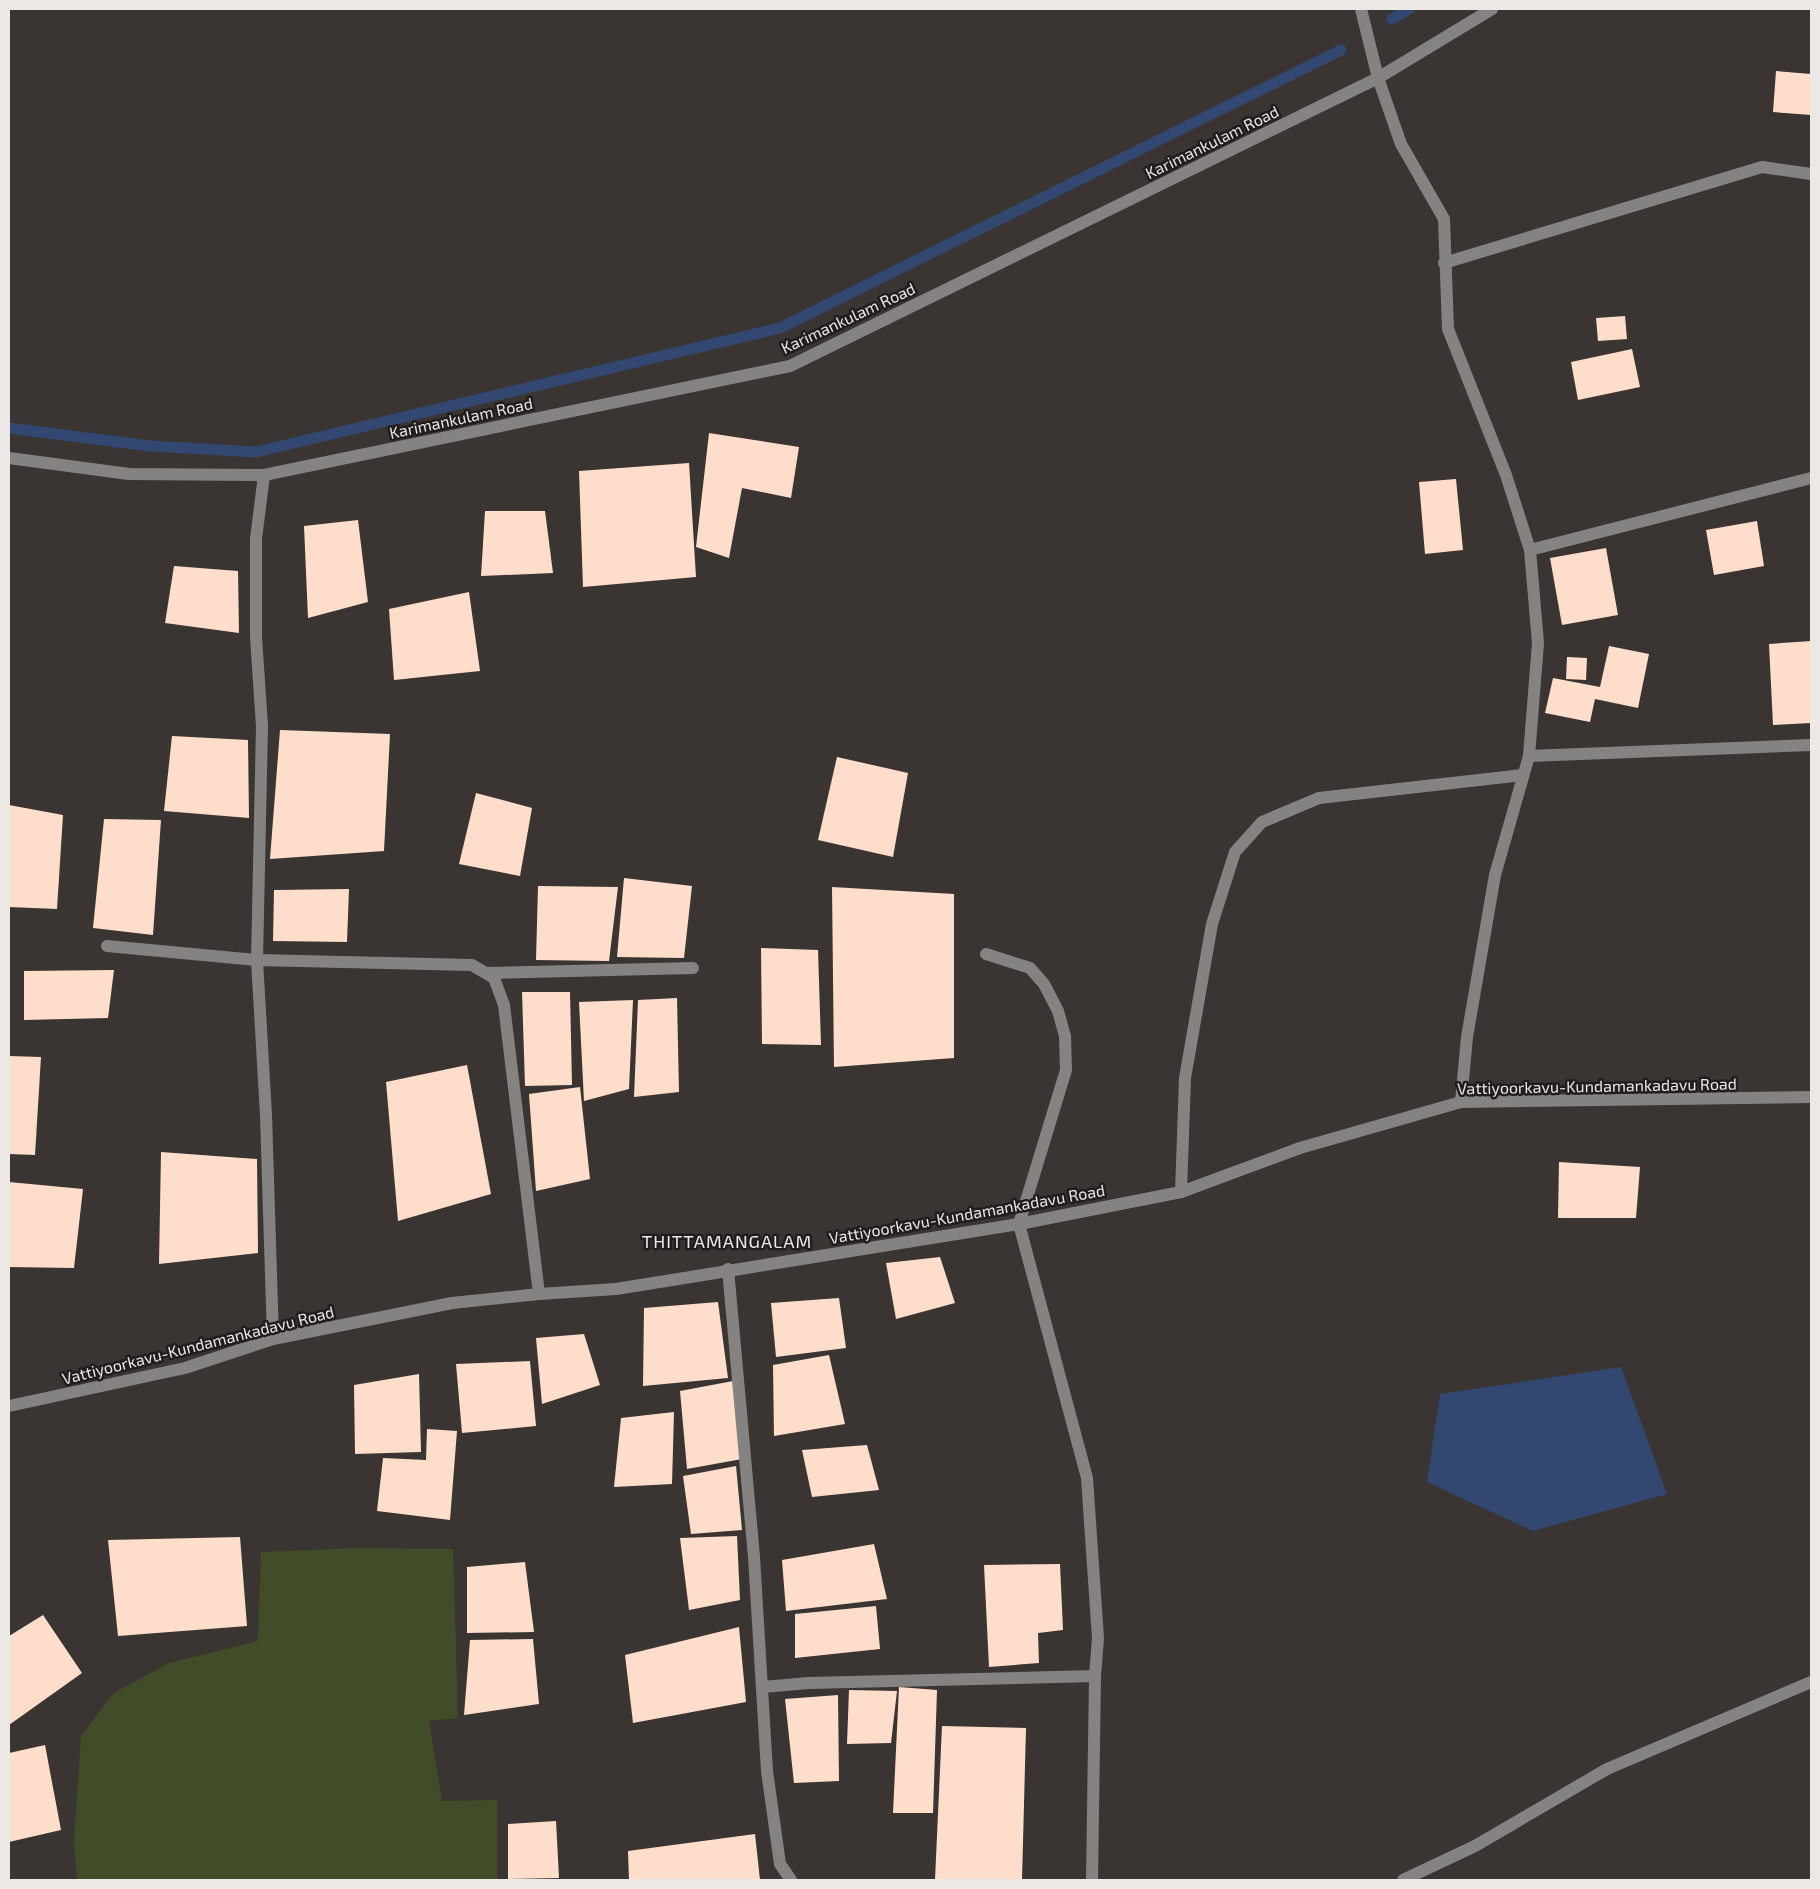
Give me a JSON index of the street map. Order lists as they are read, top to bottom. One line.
{"streets":{"street":["Karimankulam Road","Vattiyoorkavu-Kundamankadavu Road"]},"districts":["THITTAMANGALAM"]}
